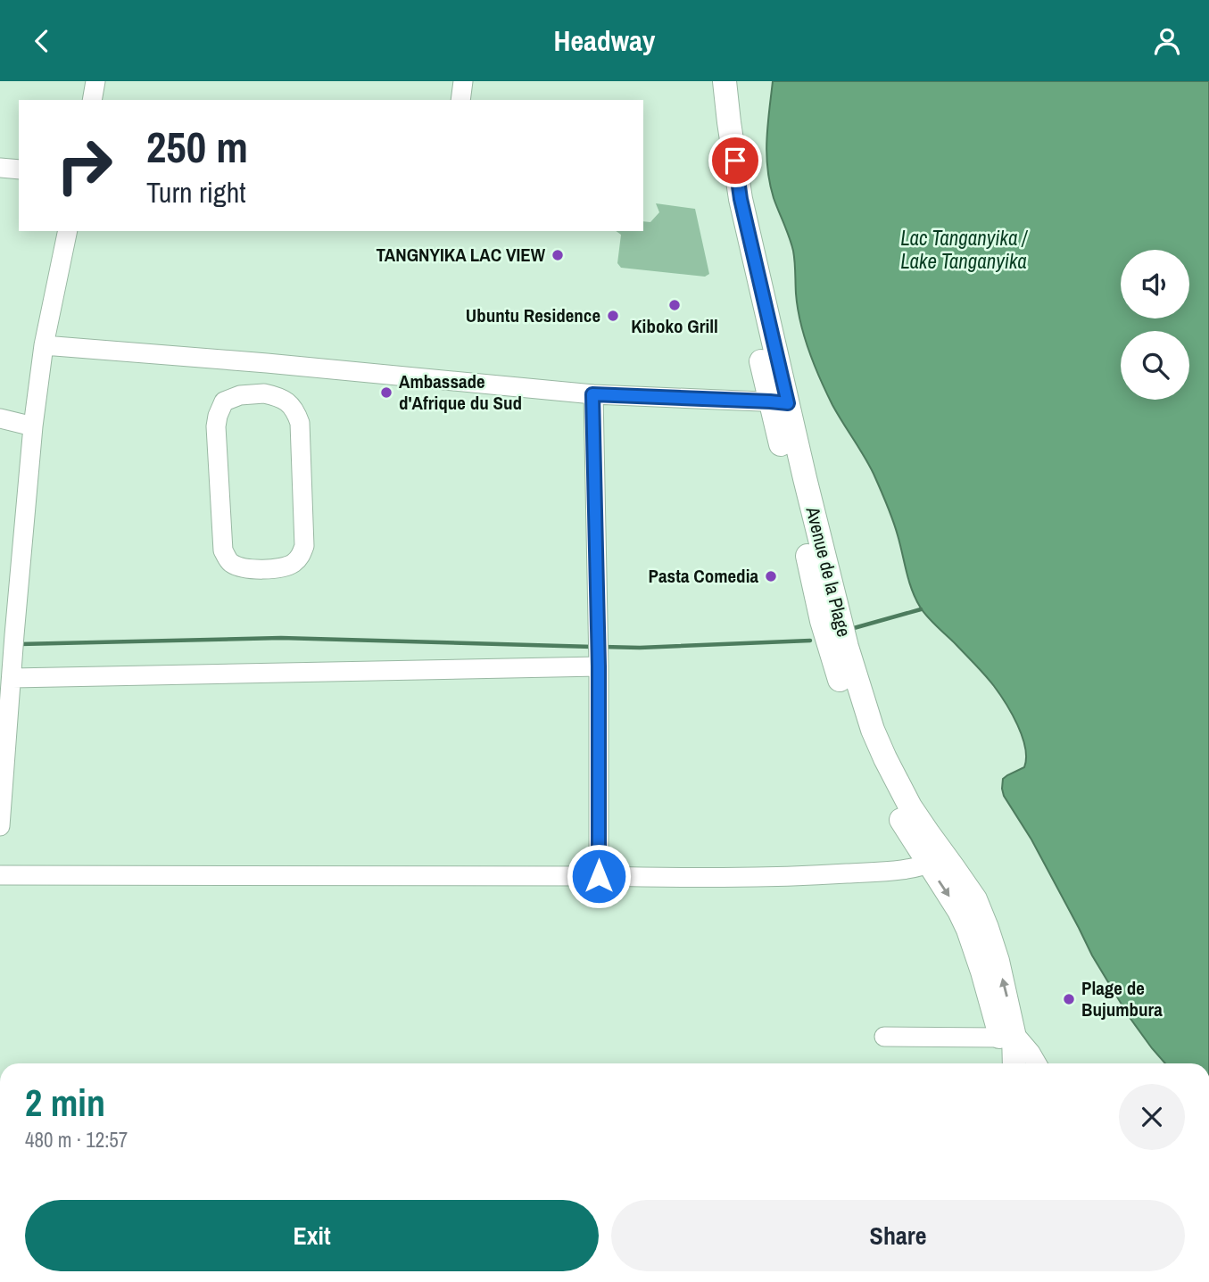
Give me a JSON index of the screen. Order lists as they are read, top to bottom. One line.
{"streets":{"main road":["Avenue de la Plage"]},"water":["Lac Tanganyika / Lake Tanganyika"],"places":["TANGNYIKA LAC VIEW","Kiboko Grill","Ubuntu Residence","Ambassade d'Afrique du Sud","Pasta Comedia","Plage de Bujumbura"],"page":{"header":"Headway","turn":["250 m","Turn right"],"heading":["2 min","480 m · 12:57"],"buttons":["Exit","Share"]}}
